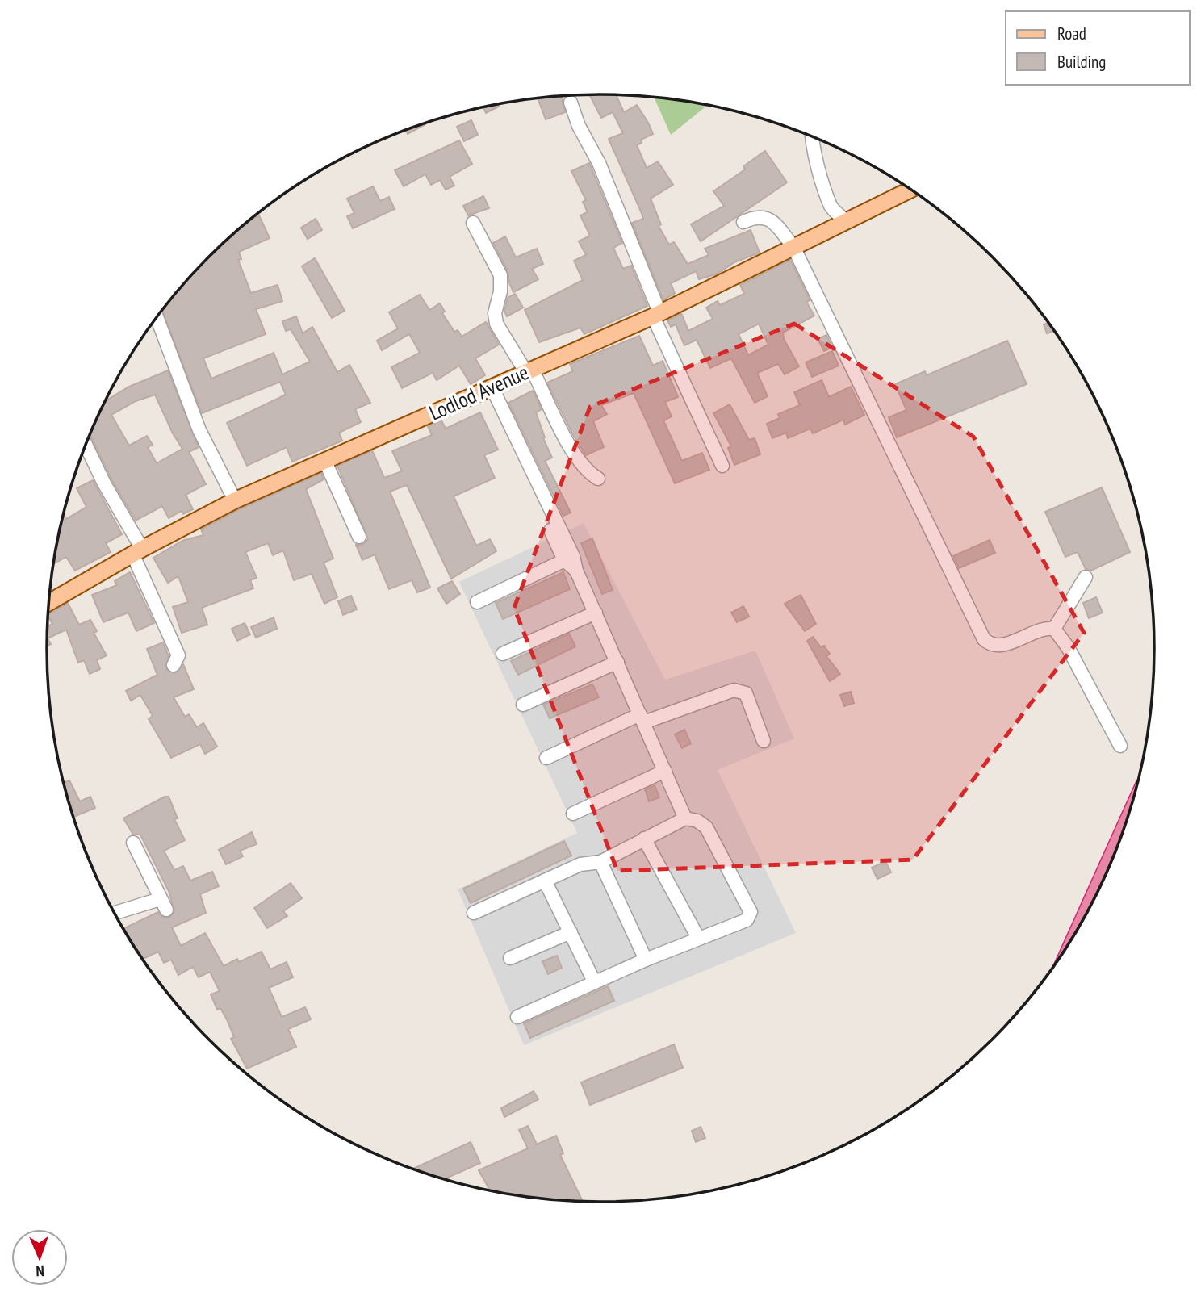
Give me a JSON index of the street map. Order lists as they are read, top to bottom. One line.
{"streets":{"main road":["Lodlod Avenue"]},"legend":["Road","Building"],"north":"bottom"}
